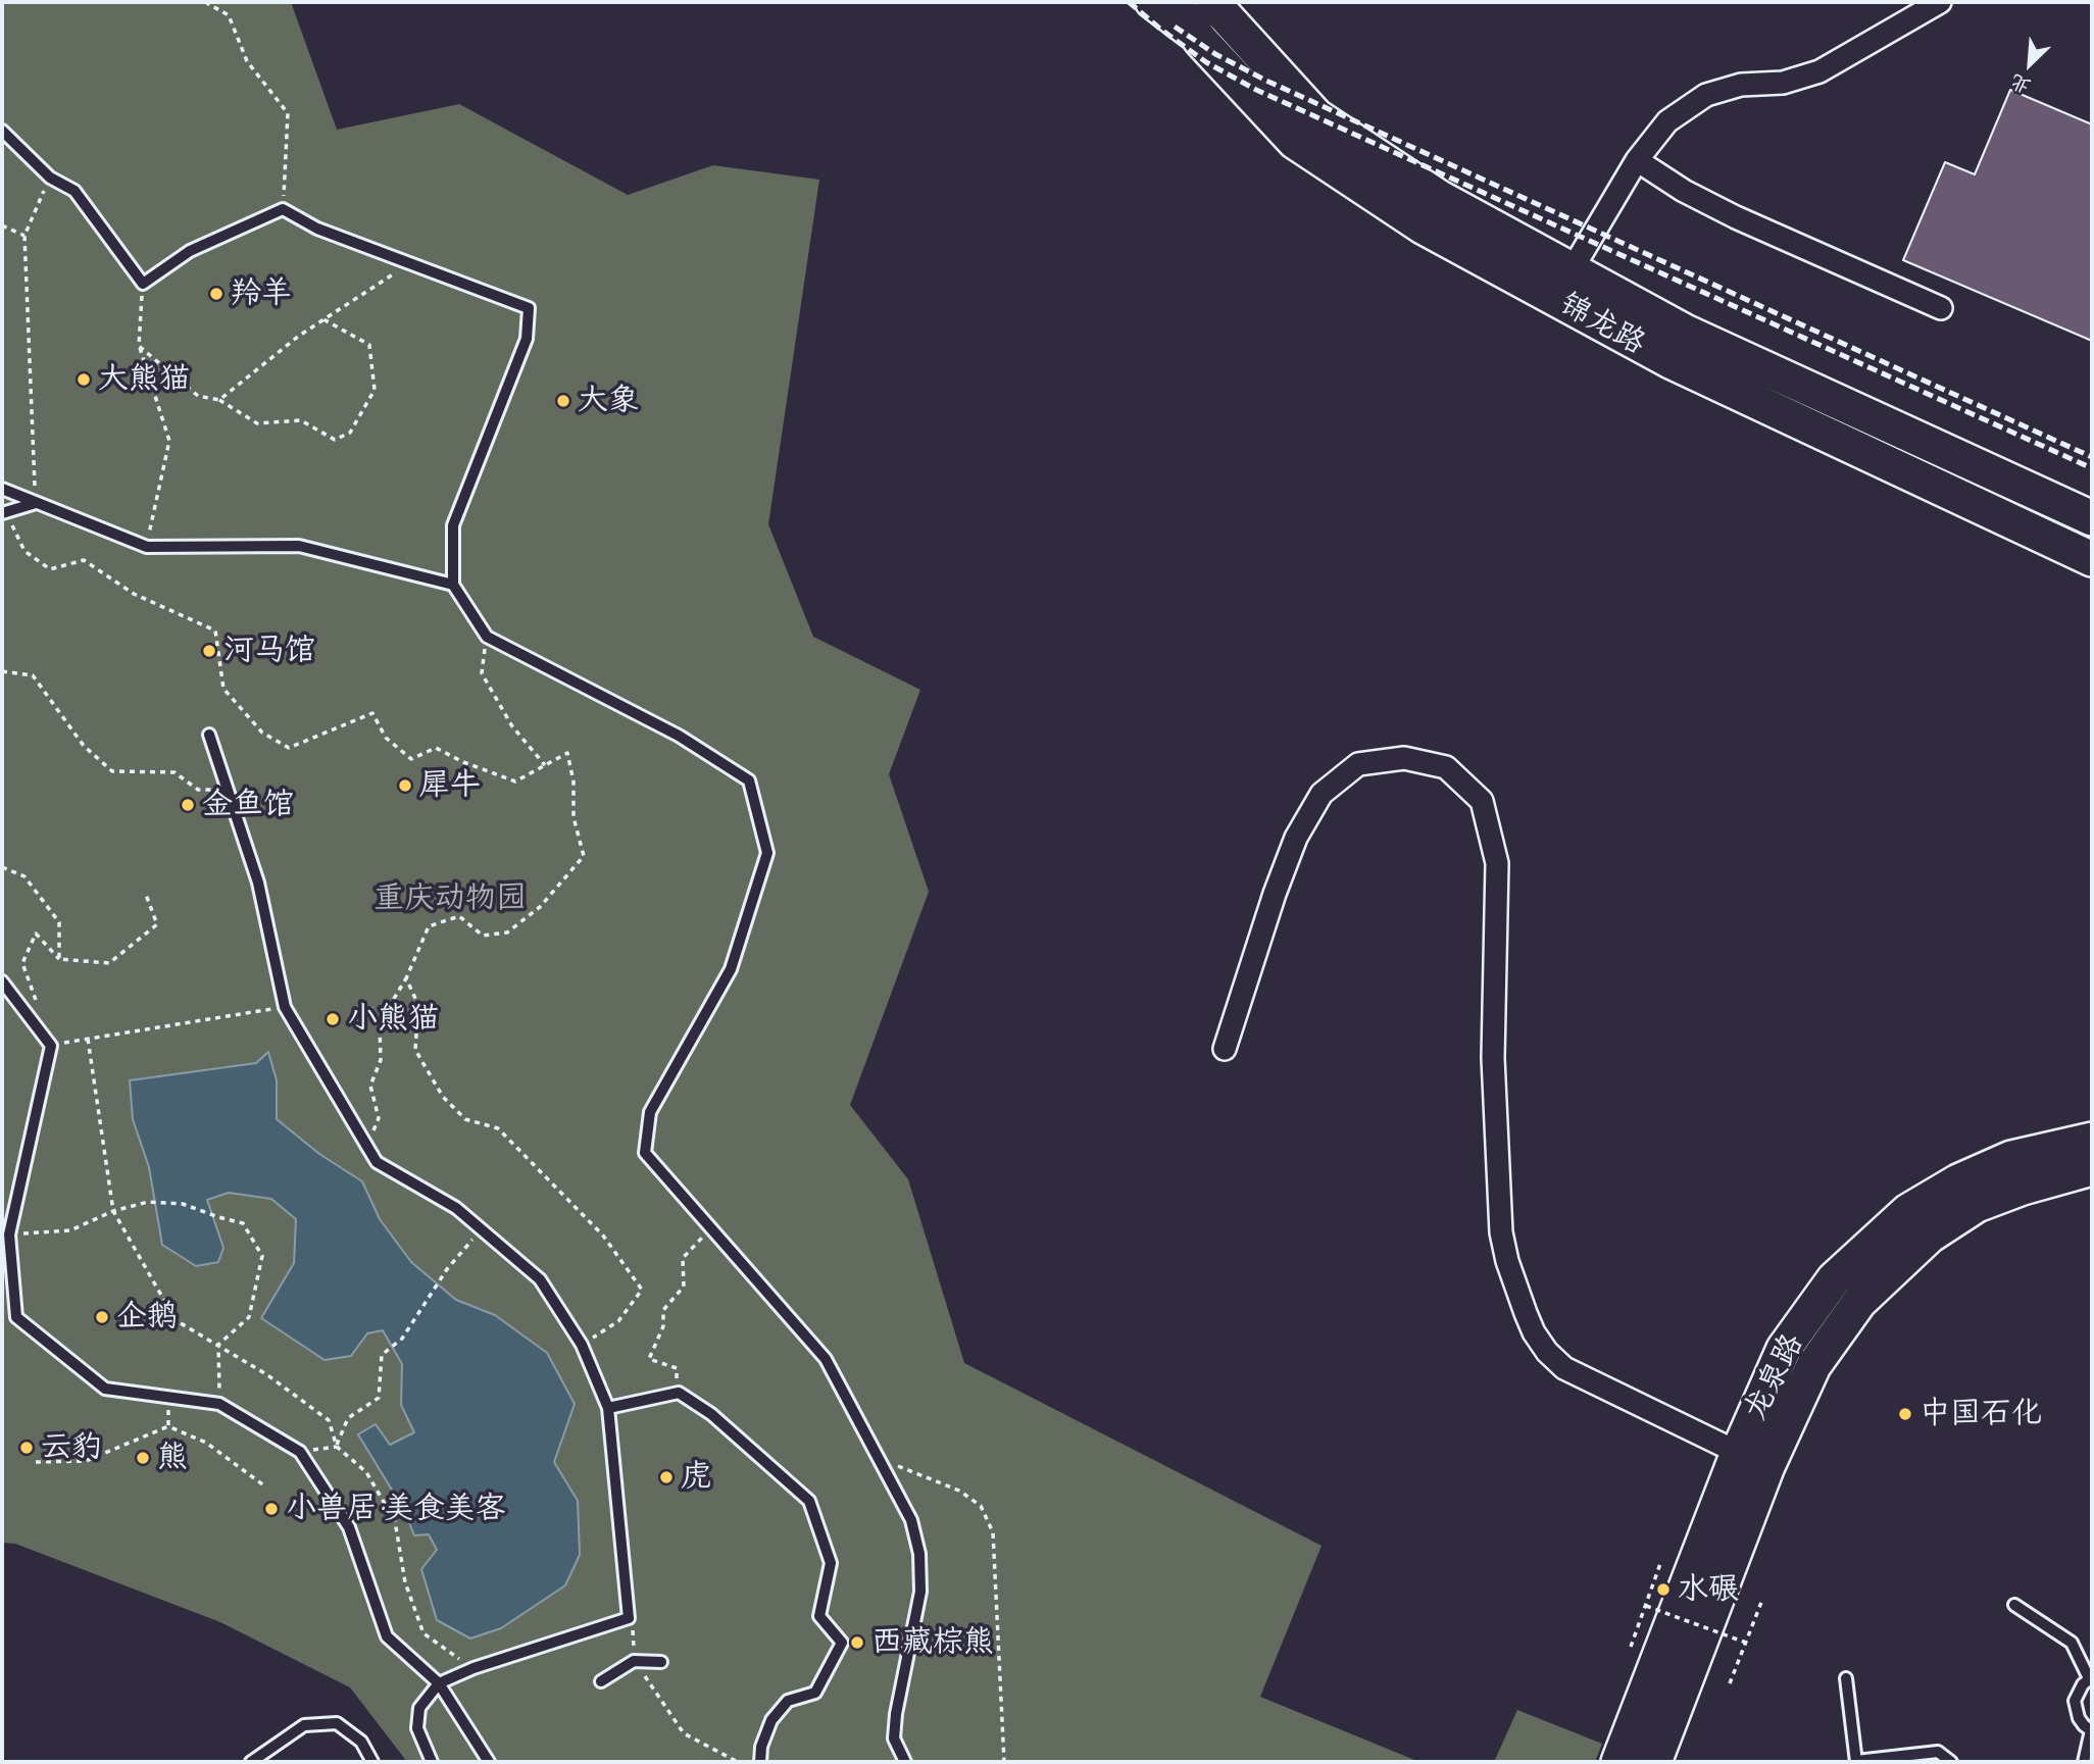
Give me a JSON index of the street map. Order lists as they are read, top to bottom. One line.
{"streets":{"main road":["锦龙路","龙泉路"]},"parks":["重庆动物园"],"places":["羚羊","大熊猫","大象","河马馆","犀牛","金鱼馆","小熊猫","企鹅","中国石化","云豹","熊","虎","小兽居·美食美客","水碾","西藏棕熊"],"north":"bottom left"}
